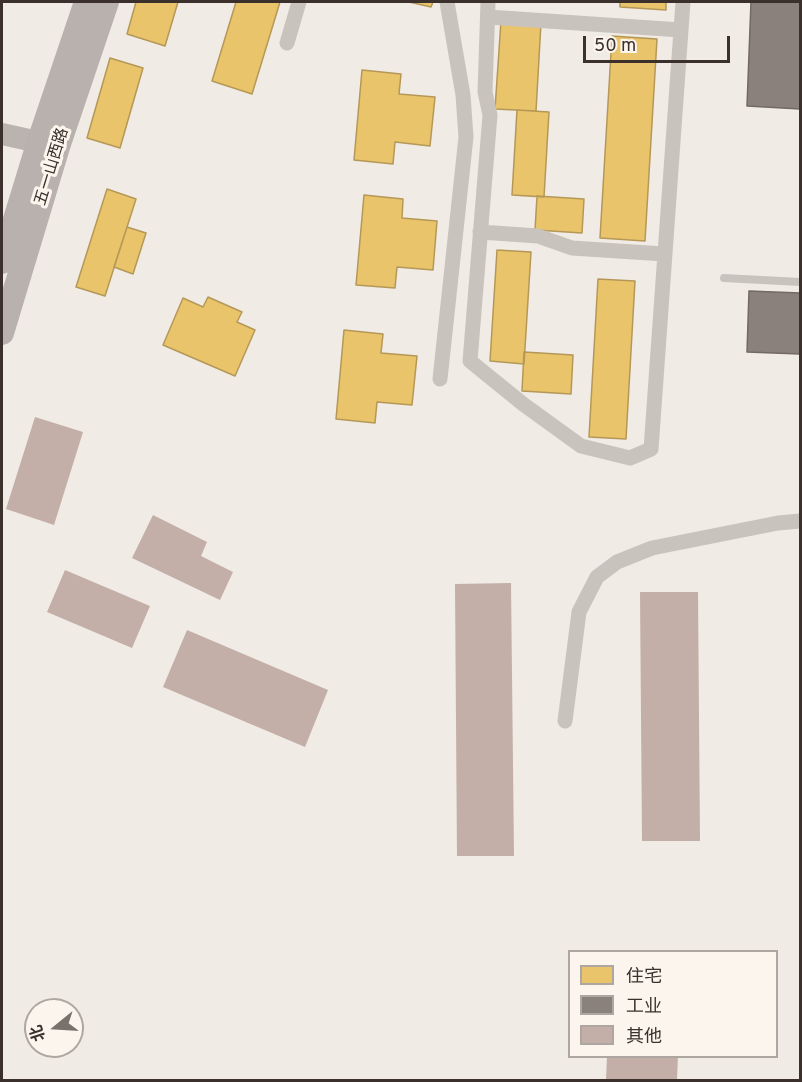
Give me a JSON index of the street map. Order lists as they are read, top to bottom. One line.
{"streets":{"main road":["五一山西路"]},"legend":["住宅","工业","其他"],"scale_bar":"50 m","north":"left"}
